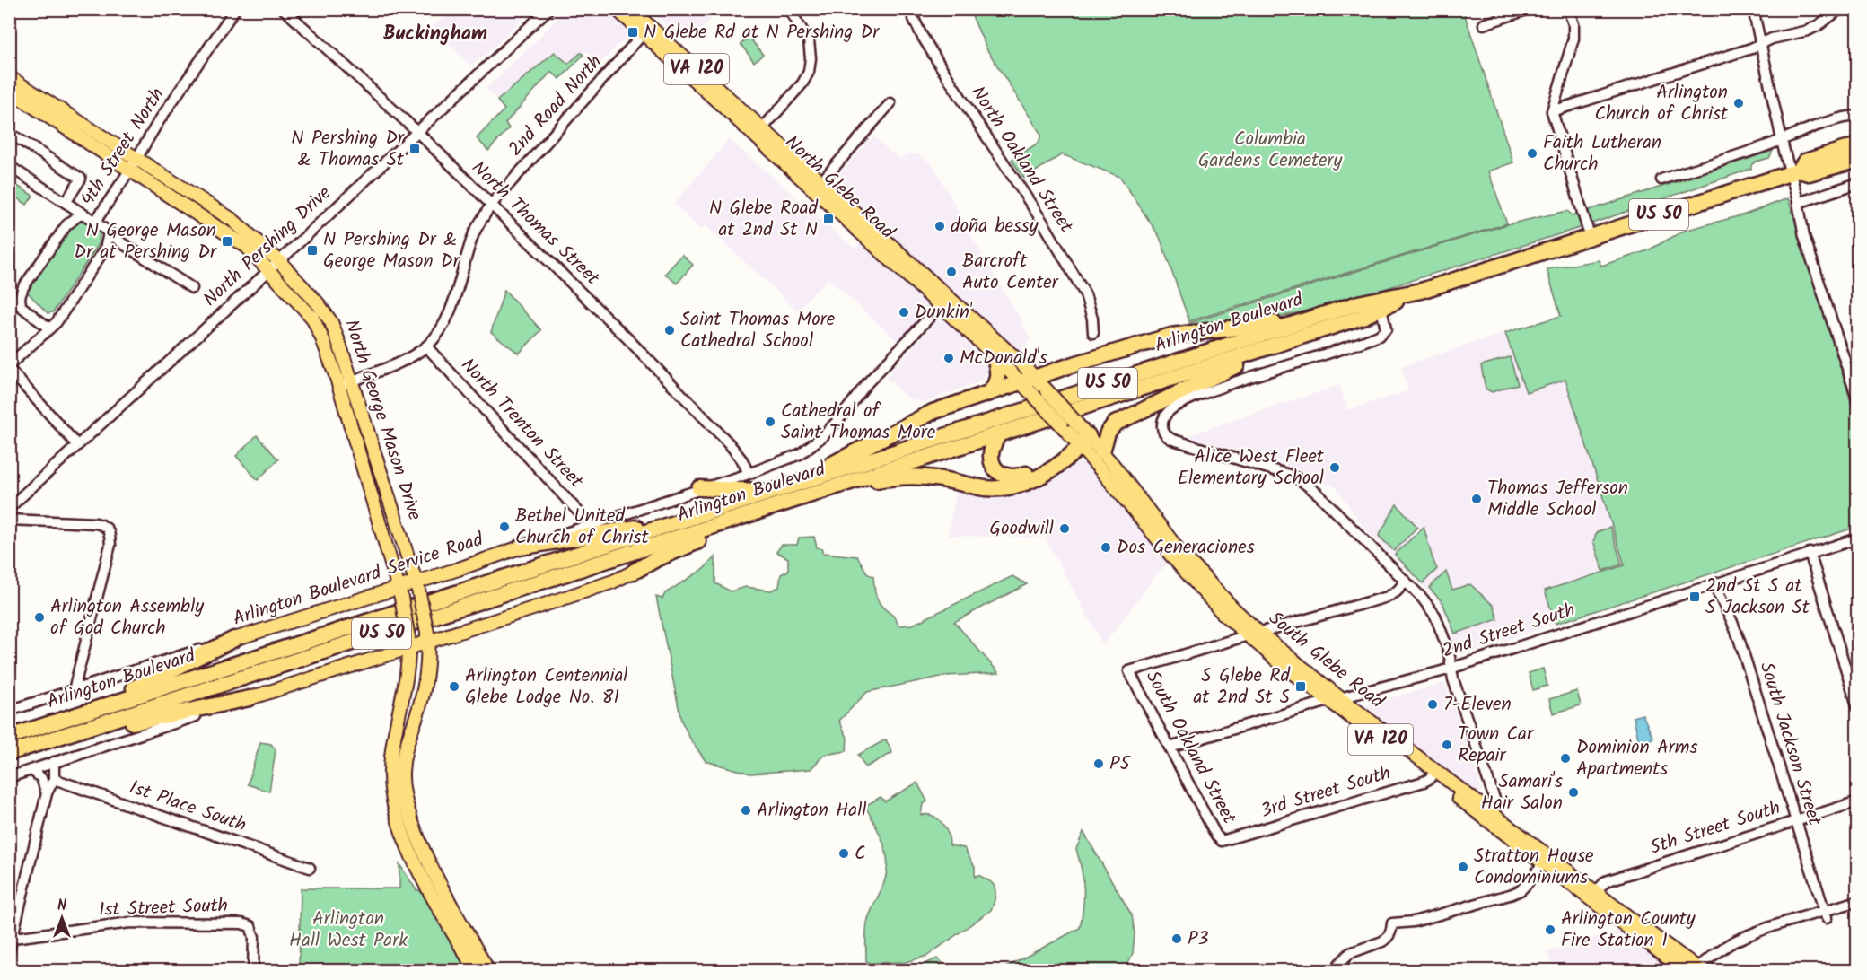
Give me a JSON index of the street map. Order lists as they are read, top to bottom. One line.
{"streets":{"highway":["US 50","Arlington Boulevard"],"main road":["VA 120","North Glebe Road","North George Mason Drive","Arlington Boulevard Service Road","South Glebe Road"],"street":["2nd Road North","4th Street North","North Oakland Street","North Thomas Street","North Pershing Drive","North Trenton Street","2nd Street South","South Jackson Street","South Oakland Street","3rd Street South","1st Place South","5th Street South","1st Street South"]},"crossings":[["2nd Road North","North Glebe Road"],["2nd Road North","North Thomas Street"],["2nd Road North","North George Mason Drive"],["2nd Road North","North Trenton Street"],["4th Street North","North George Mason Drive"],["North Glebe Road","Arlington Boulevard Service Road"],["North Glebe Road","South Glebe Road"],["North Thomas Street","North Pershing Drive"],["North Thomas Street","Arlington Boulevard Service Road"],["North Pershing Drive","North George Mason Drive"],["North George Mason Drive","Arlington Boulevard Service Road"],["North Trenton Street","Arlington Boulevard Service Road"],["2nd Street South","South Glebe Road"],["2nd Street South","South Jackson Street"],["2nd Street South","South Oakland Street"],["South Glebe Road","South Oakland Street"],["South Glebe Road","3rd Street South"],["South Glebe Road","5th Street South"],["South Jackson Street","5th Street South"],["South Oakland Street","3rd Street South"]],"districts":["Buckingham"],"parks":["Columbia Gardens Cemetery","Arlington Hall West Park"],"places":{"transit":["N Glebe Rd at N Pershing Dr","N Pershing Dr & Thomas St","N Glebe Road at 2nd St N","N George Mason Dr at Pershing Dr","N Pershing Dr & George Mason Dr","2nd St S at S Jackson St","S Glebe Rd at 2nd St S"],"other":["Arlington Church of Christ","Faith Lutheran Church","doña bessy","Barcroft Auto Center","Dunkin'","Saint Thomas More Cathedral School","McDonald's","Cathedral of Saint Thomas More","Alice West Fleet Elementary School","Thomas Jefferson Middle School","Bethel United Church of Christ","Goodwill","Dos Generaciones","Arlington Assembly of God Church","Arlington Centennial Glebe Lodge No. 81","7-Eleven","Town Car Repair","Dominion Arms Apartments","P5","Samari's Hair Salon","Arlington Hall","C","Stratton House Condominiums","Arlington County Fire Station 1","P3"]},"north":"top"}
